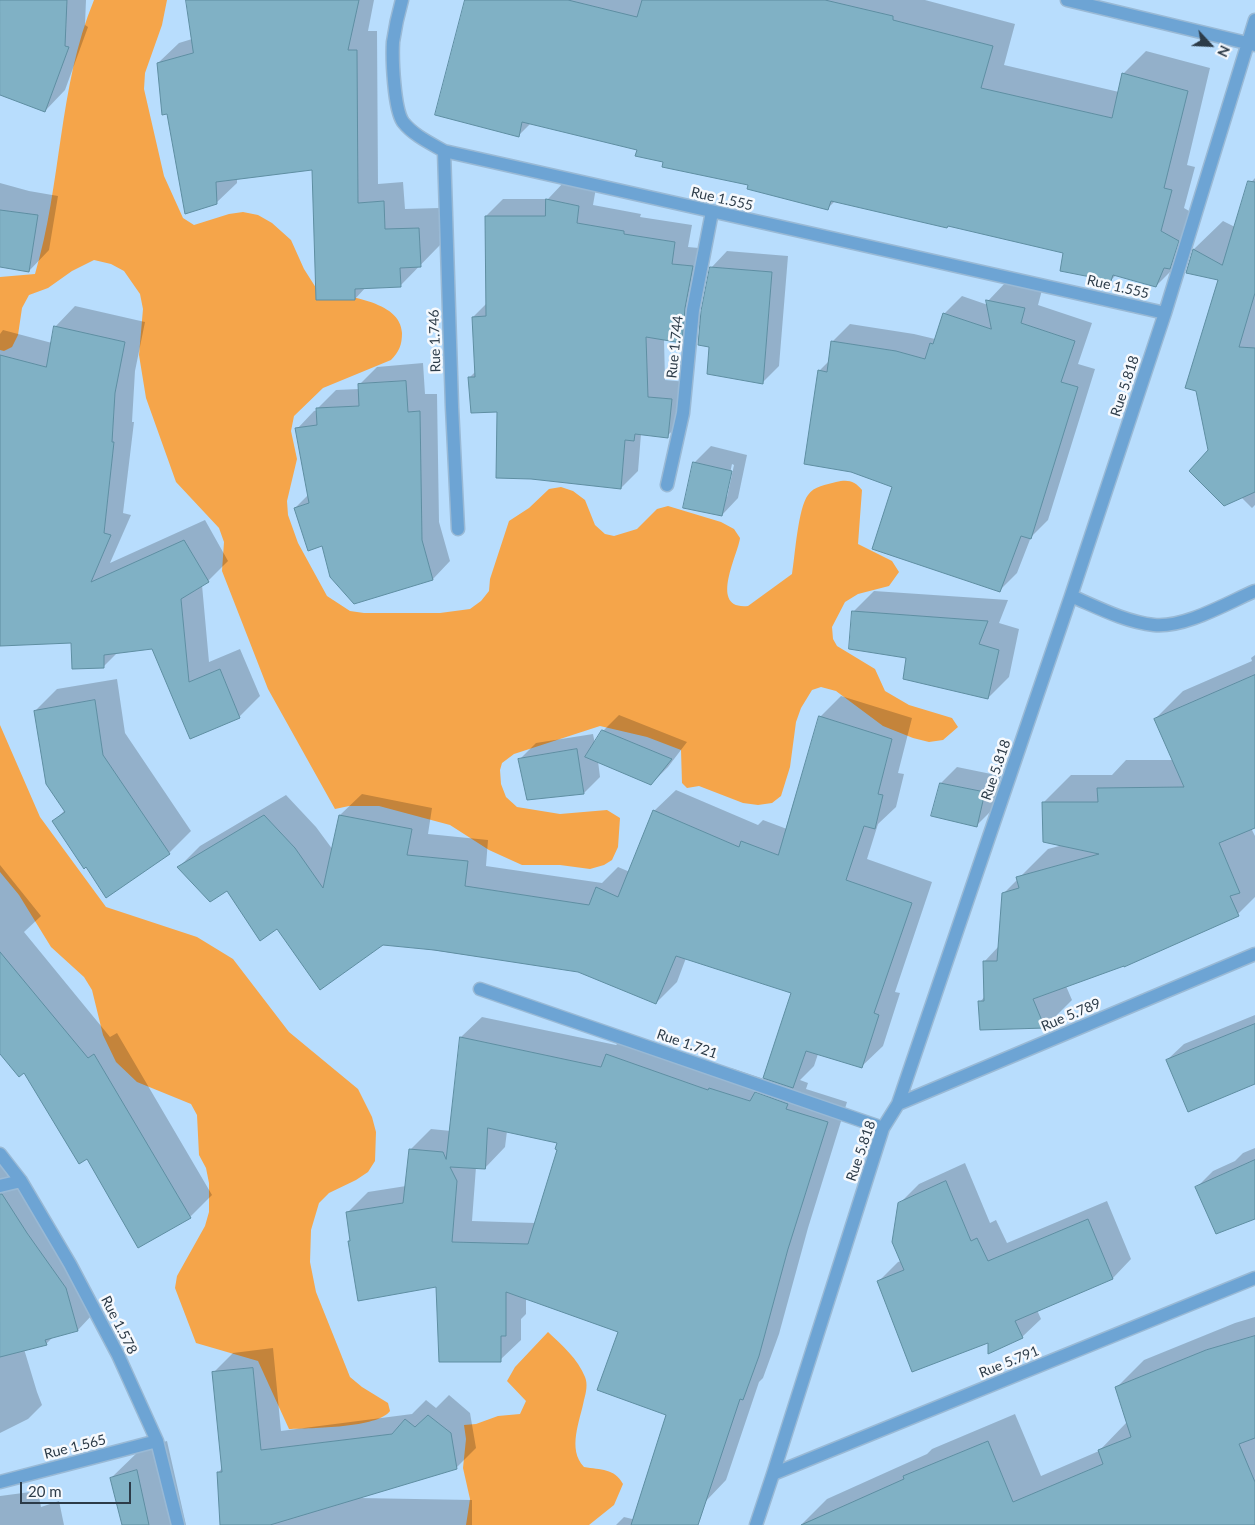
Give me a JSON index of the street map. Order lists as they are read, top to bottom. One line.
{"streets":{"street":["Rue 1.555","Rue 1.746","Rue 1.744","Rue 5.818","Rue 5.789","Rue 1.721","Rue 1.578","Rue 5.791","Rue 1.565"]},"crossings":[["Rue 1.555","Rue 1.746"],["Rue 1.555","Rue 1.744"],["Rue 1.555","Rue 5.818"],["Rue 5.818","Rue 5.789"],["Rue 5.818","Rue 1.721"],["Rue 5.818","Rue 5.791"],["Rue 1.578","Rue 1.565"]],"scale_bar":"20 m","north":"bottom right"}
